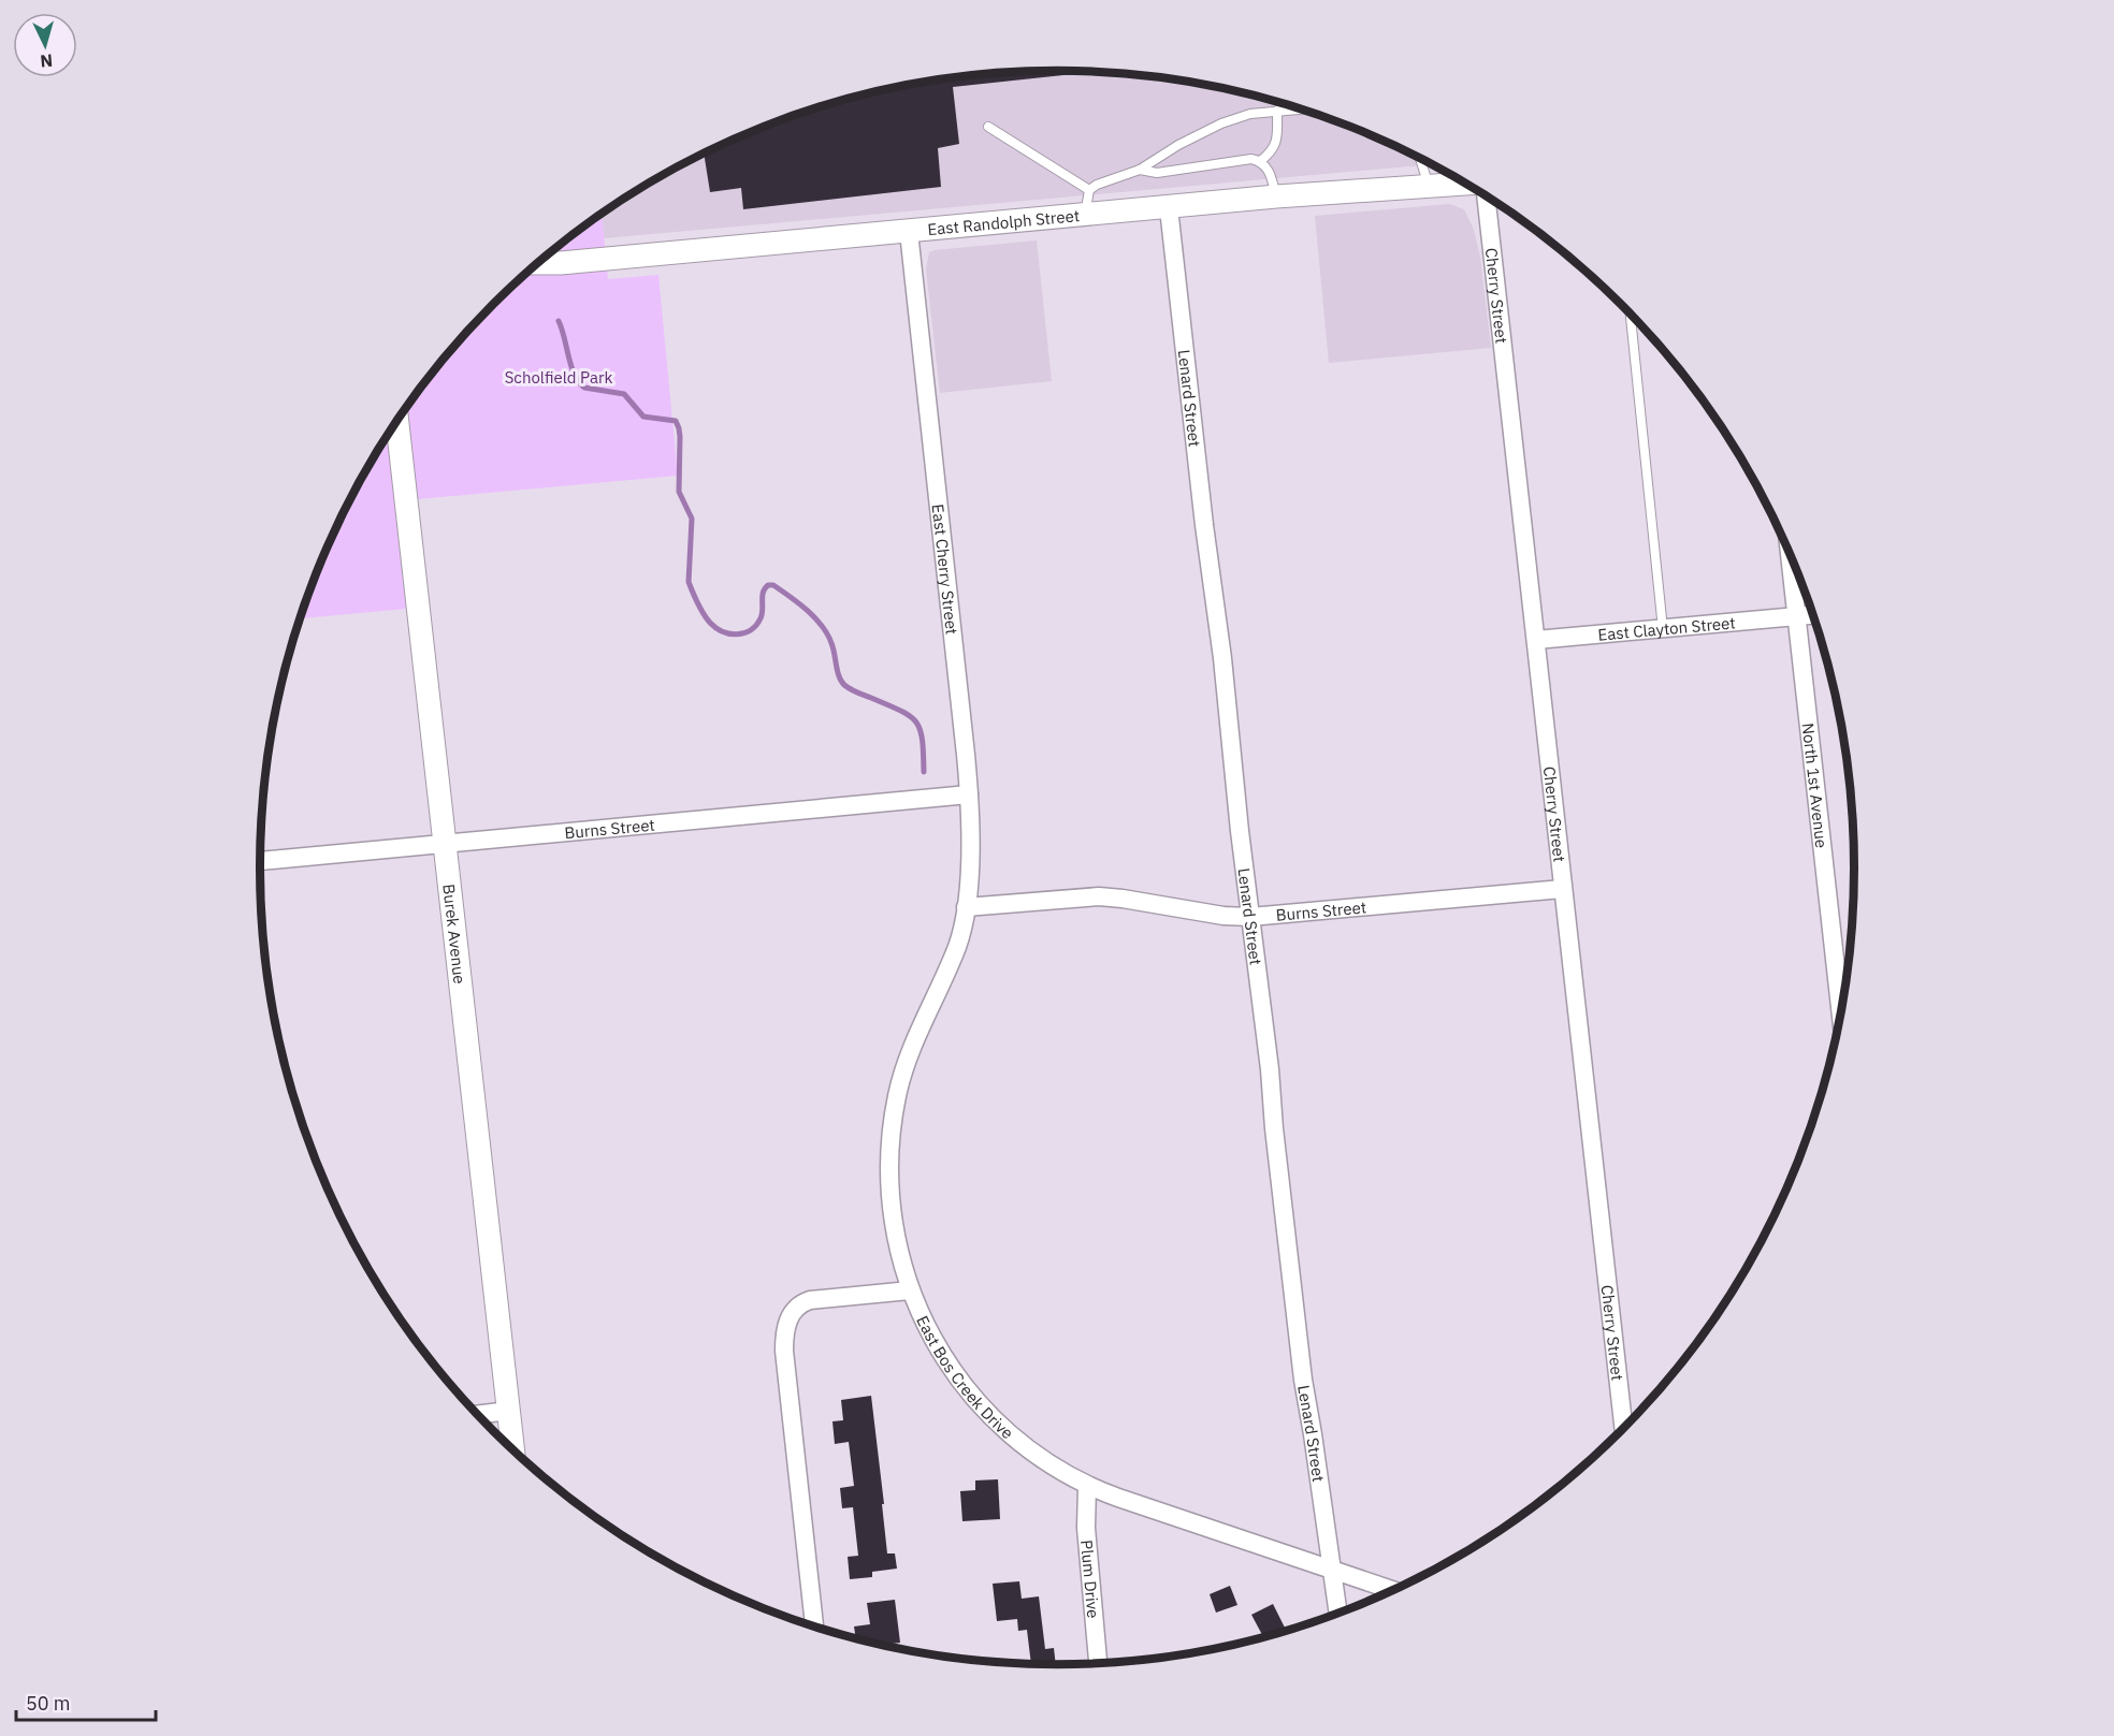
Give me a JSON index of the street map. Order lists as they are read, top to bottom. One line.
{"streets":{"street":["East Randolph Street","Cherry Street","Lenard Street","East Cherry Street","East Clayton Street","North 1st Avenue","Burns Street","Burek Avenue","East Bos Creek Drive","Plum Drive"]},"crossings":[["East Randolph Street","Lenard Street"],["East Randolph Street","East Cherry Street"],["Cherry Street","East Clayton Street"],["Cherry Street","Burns Street"],["Lenard Street","Burns Street"],["Lenard Street","East Bos Creek Drive"],["East Cherry Street","Burns Street"],["East Cherry Street","East Bos Creek Drive"],["East Clayton Street","North 1st Avenue"],["Burns Street","Burek Avenue"],["Burns Street","East Bos Creek Drive"],["East Bos Creek Drive","Plum Drive"]],"parks":["Scholfield Park"],"scale_bar":"50 m","north":"bottom"}
